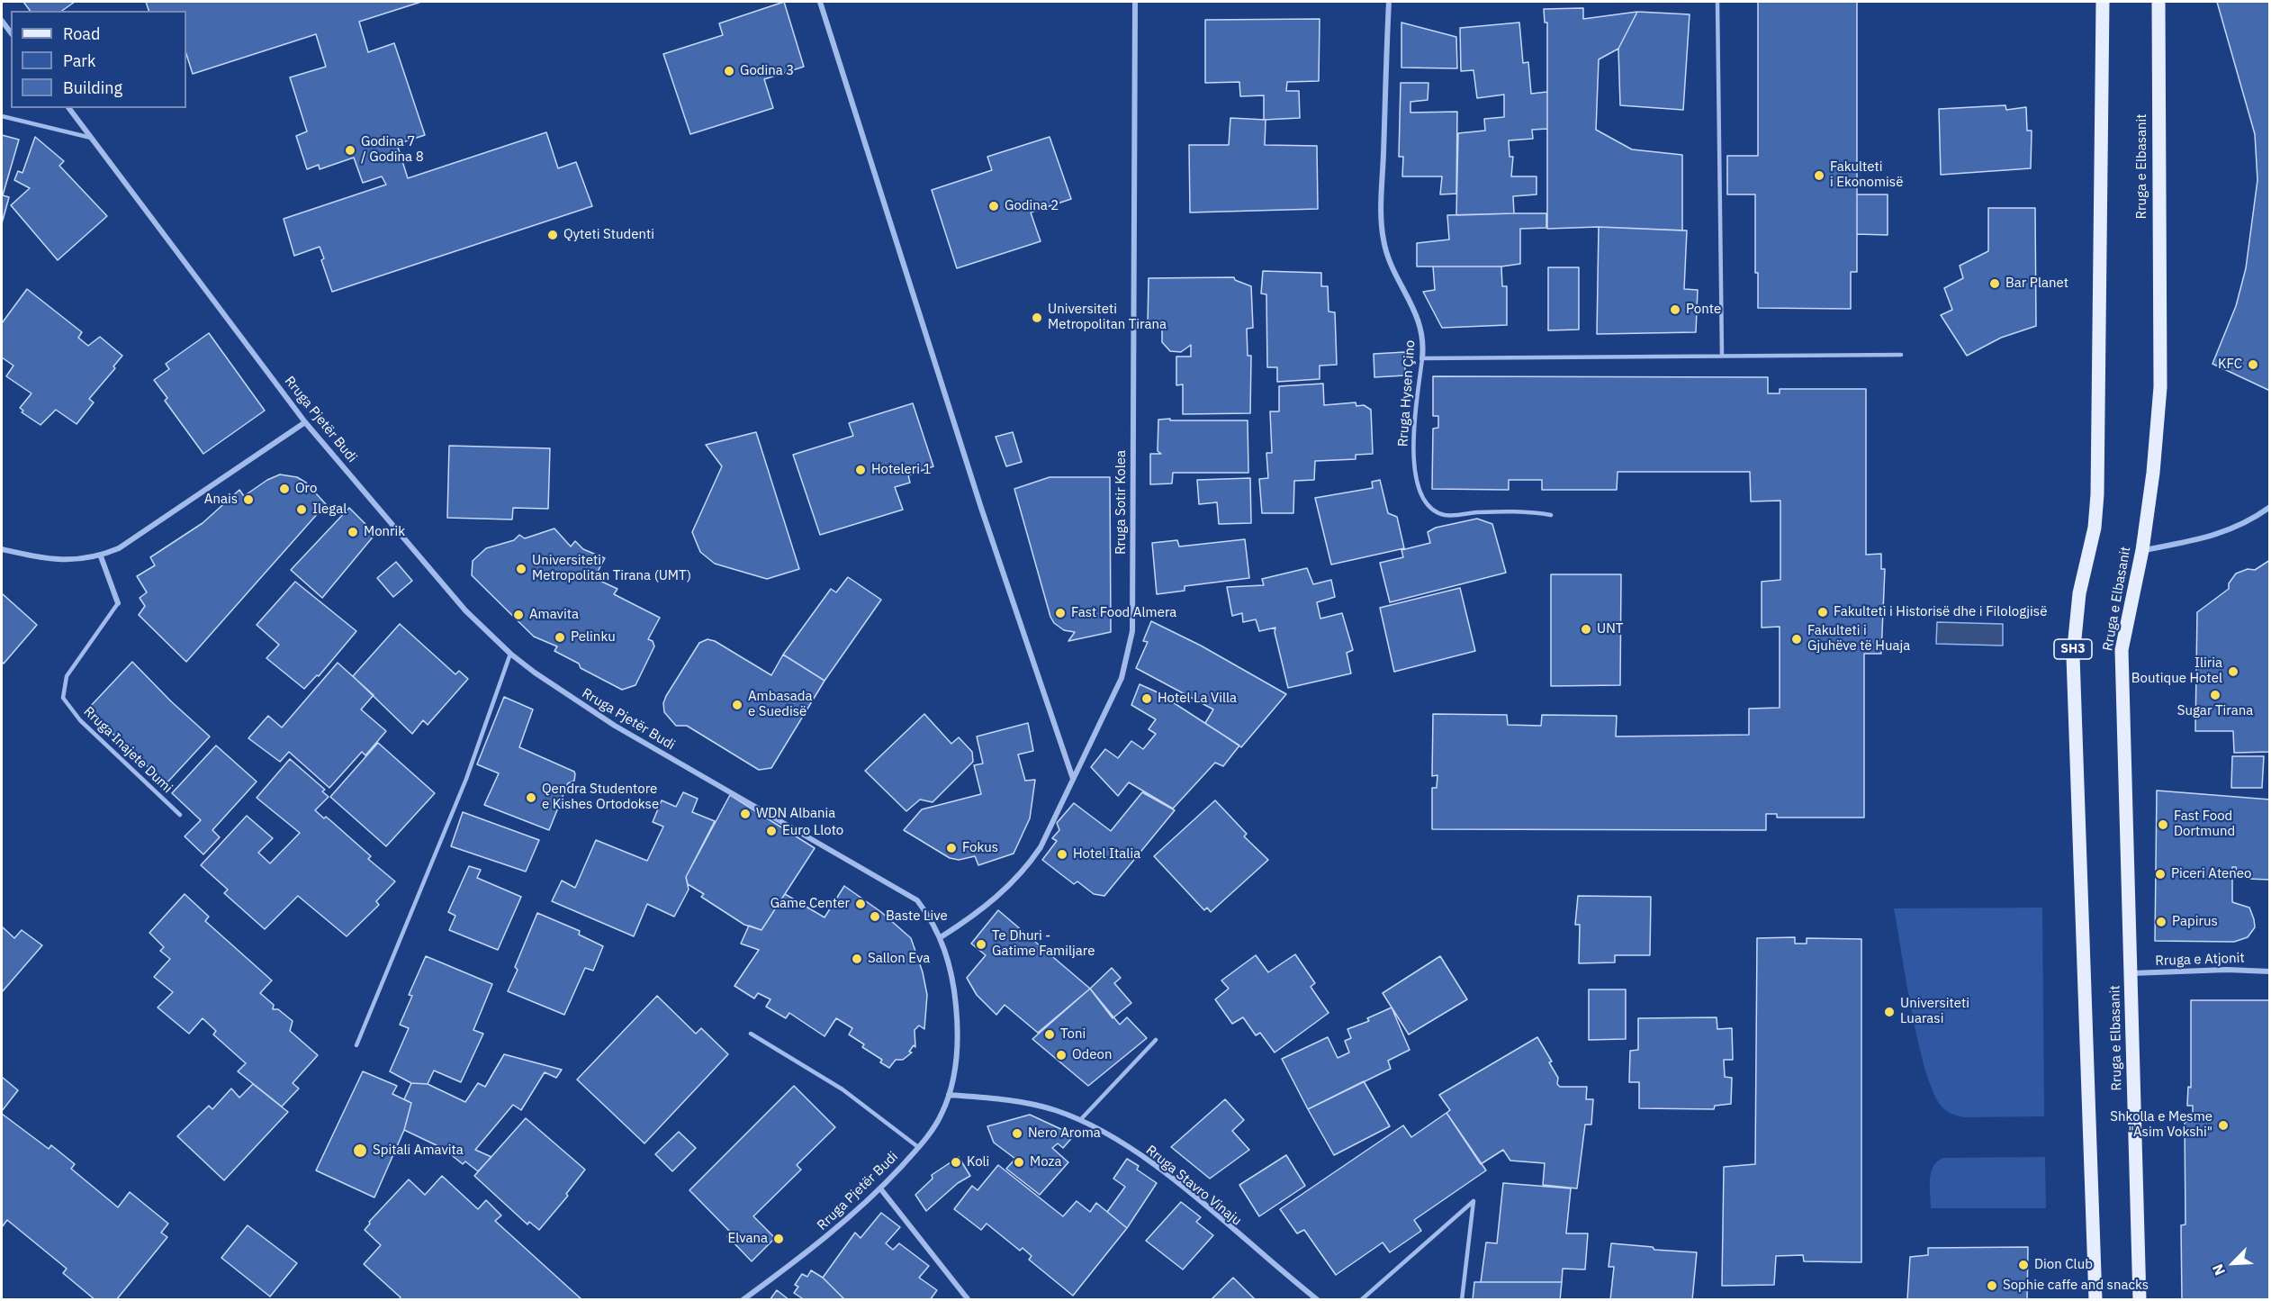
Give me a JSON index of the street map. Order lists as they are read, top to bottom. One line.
{"streets":{"main road":["Rruga e Elbasanit","SH3"],"street":["Rruga Hysen Çino","Rruga Pjetër Budi","Rruga Sotir Kolea","Rruga Inajete Dumi","Rruga e Atjonit","Rruga Stavro Vinaju"]},"crossings":[["Rruga e Elbasanit","Rruga e Atjonit"],["Rruga Pjetër Budi","Rruga Sotir Kolea"],["Rruga Pjetër Budi","Rruga Stavro Vinaju"]],"places":["Godina 3","Godina 7 / Godina 8","Fakulteti i Ekonomisë","Godina 2","Qyteti Studenti","Bar Planet","Ponte","Universiteti Metropolitan Tirana","KFC","Hoteleri 1","Oro","Anais","Ilegal","Monrik","Universiteti Metropolitan Tirana (UMT)","Fakulteti i Historisë dhe i Filologjisë","Fast Food Almera","Amavita","UNT","Pelinku","Fakulteti i Gjuhëve të Huaja","Iliria Boutique Hotel","Sugar Tirana","Hotel La Villa","Ambasada e Suedisë","Qendra Studentore e Kishes Ortodokse","WDN Albania","Fast Food Dortmund","Euro Lloto","Fokus","Hotel Italia","Piceri Ateneo","Game Center","Baste Live","Papirus","Te Dhuri - Gatime Familjare","Sallon Eva","Universiteti Luarasi","Toni","Odeon","Shkolla e Mesme \"Asim Vokshi\"","Nero Aroma","Spitali Amavita","Koli","Moza","Elvana","Dion Club","Sophie caffe and snacks"],"legend":["Road","Park","Building"],"north":"bottom left"}
